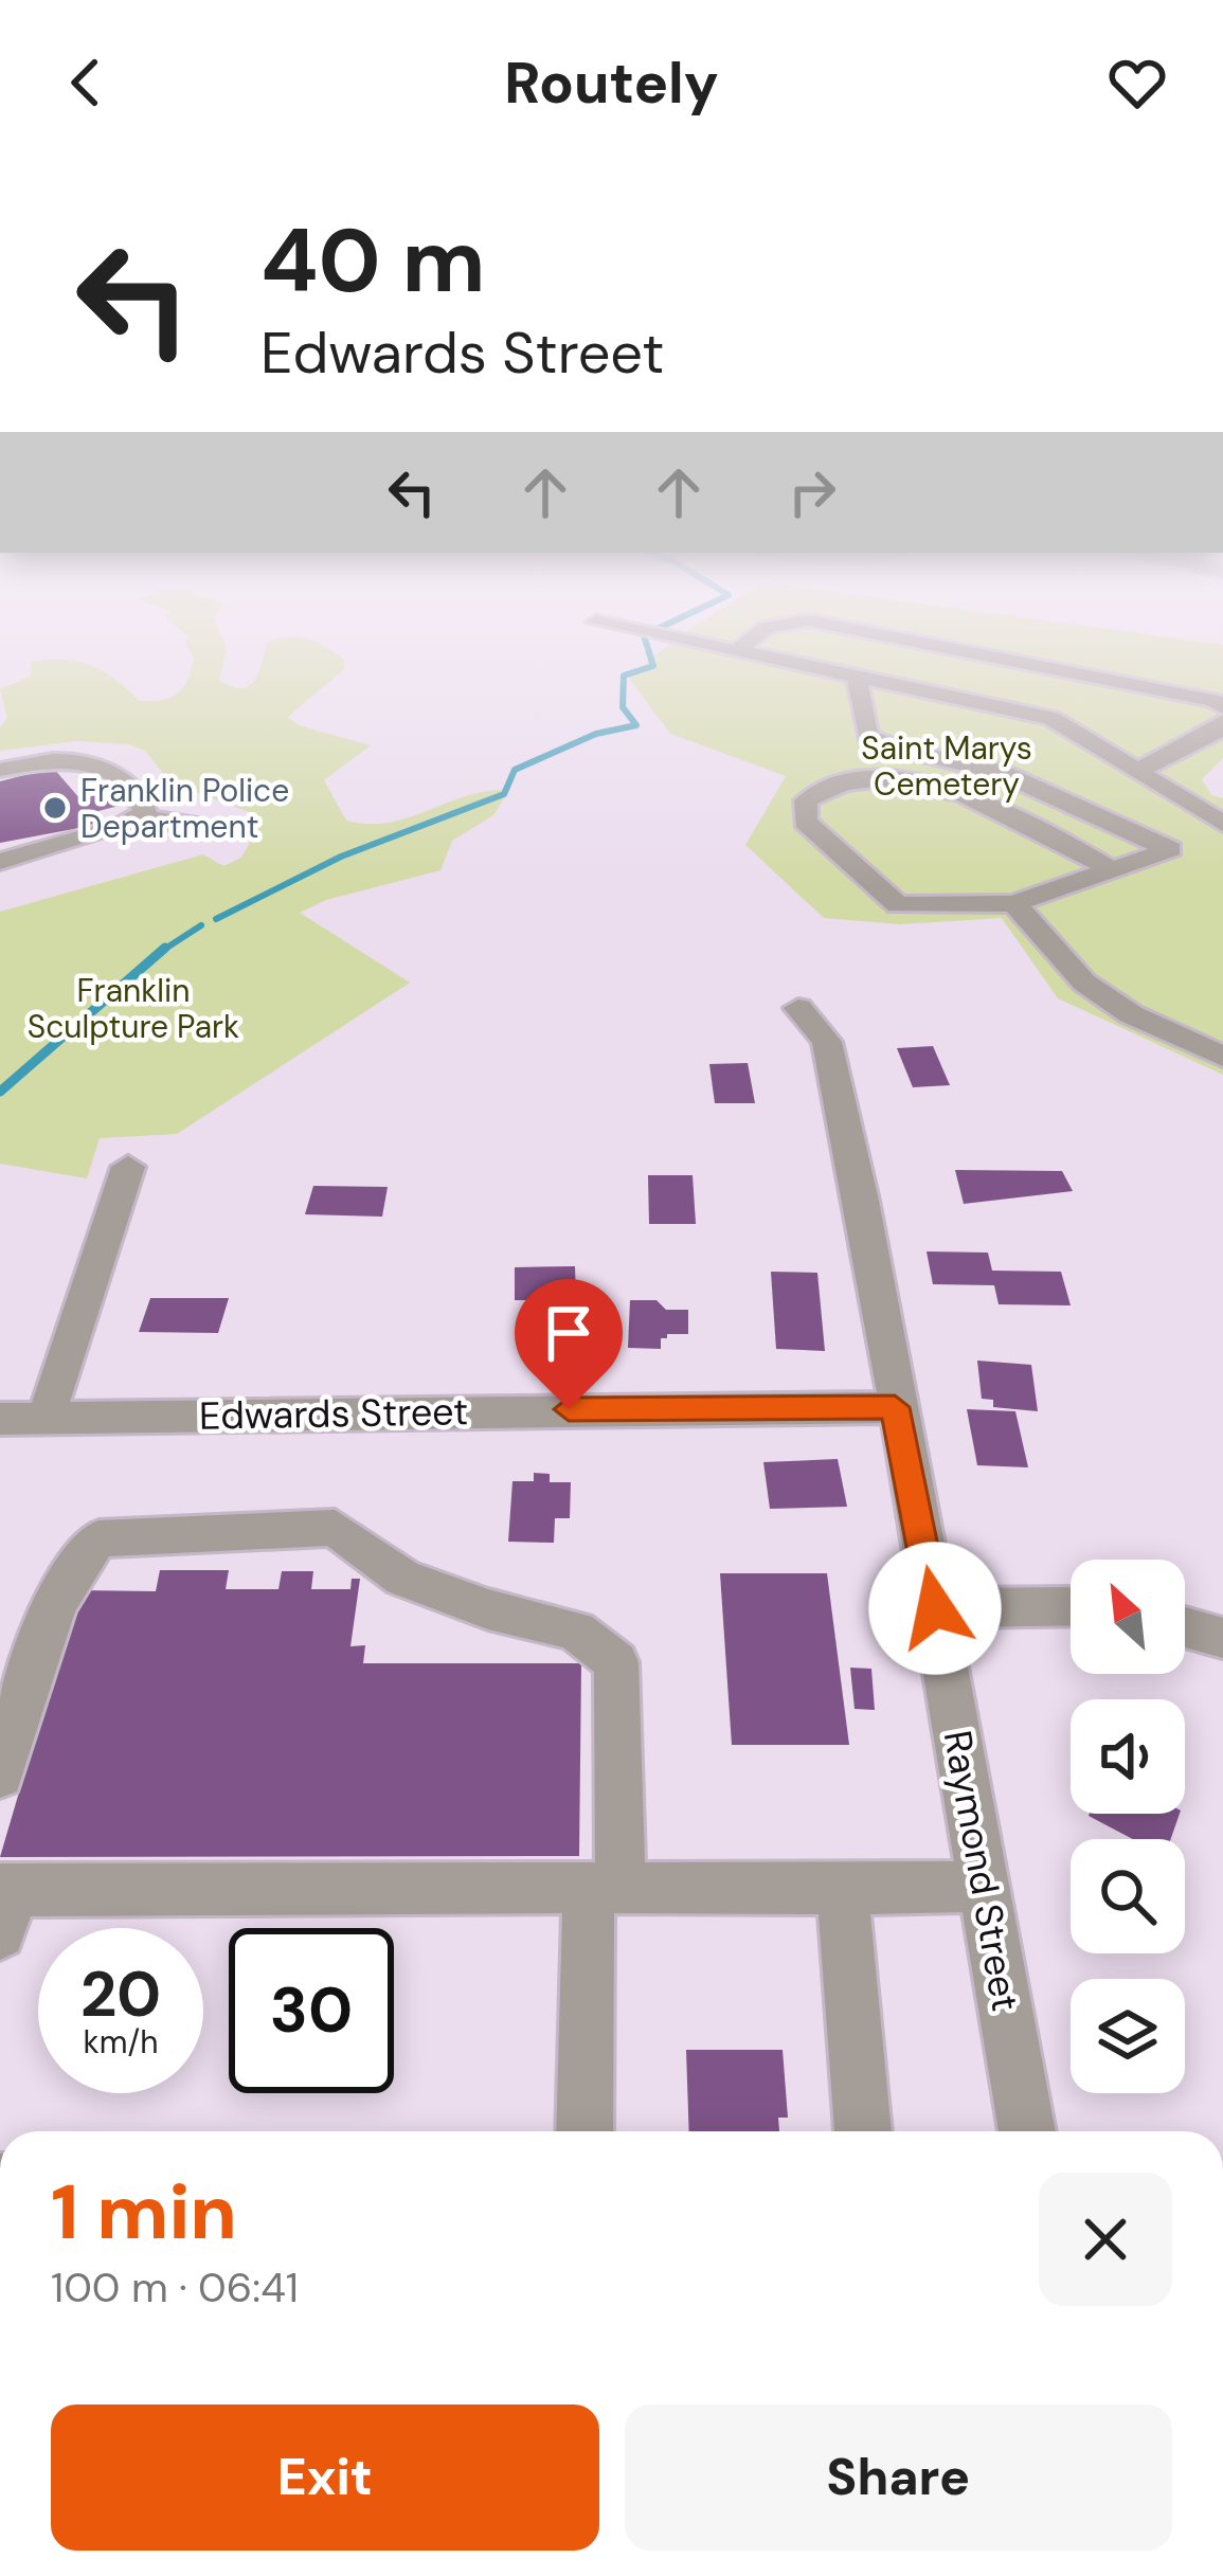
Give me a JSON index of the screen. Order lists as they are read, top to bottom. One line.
{"streets":{"street":["Edwards Street","Raymond Street"]},"crossings":[["Edwards Street","Raymond Street"]],"parks":["Saint Marys Cemetery","Franklin Sculpture Park"],"places":["Franklin Police Department"],"north":"top left","page":{"header":"Routely","turn":["40 m","Edwards Street"],"speed":"20 km/h","limit":"30","heading":["1 min","100 m · 06:41"],"buttons":["Exit","Share"]}}
